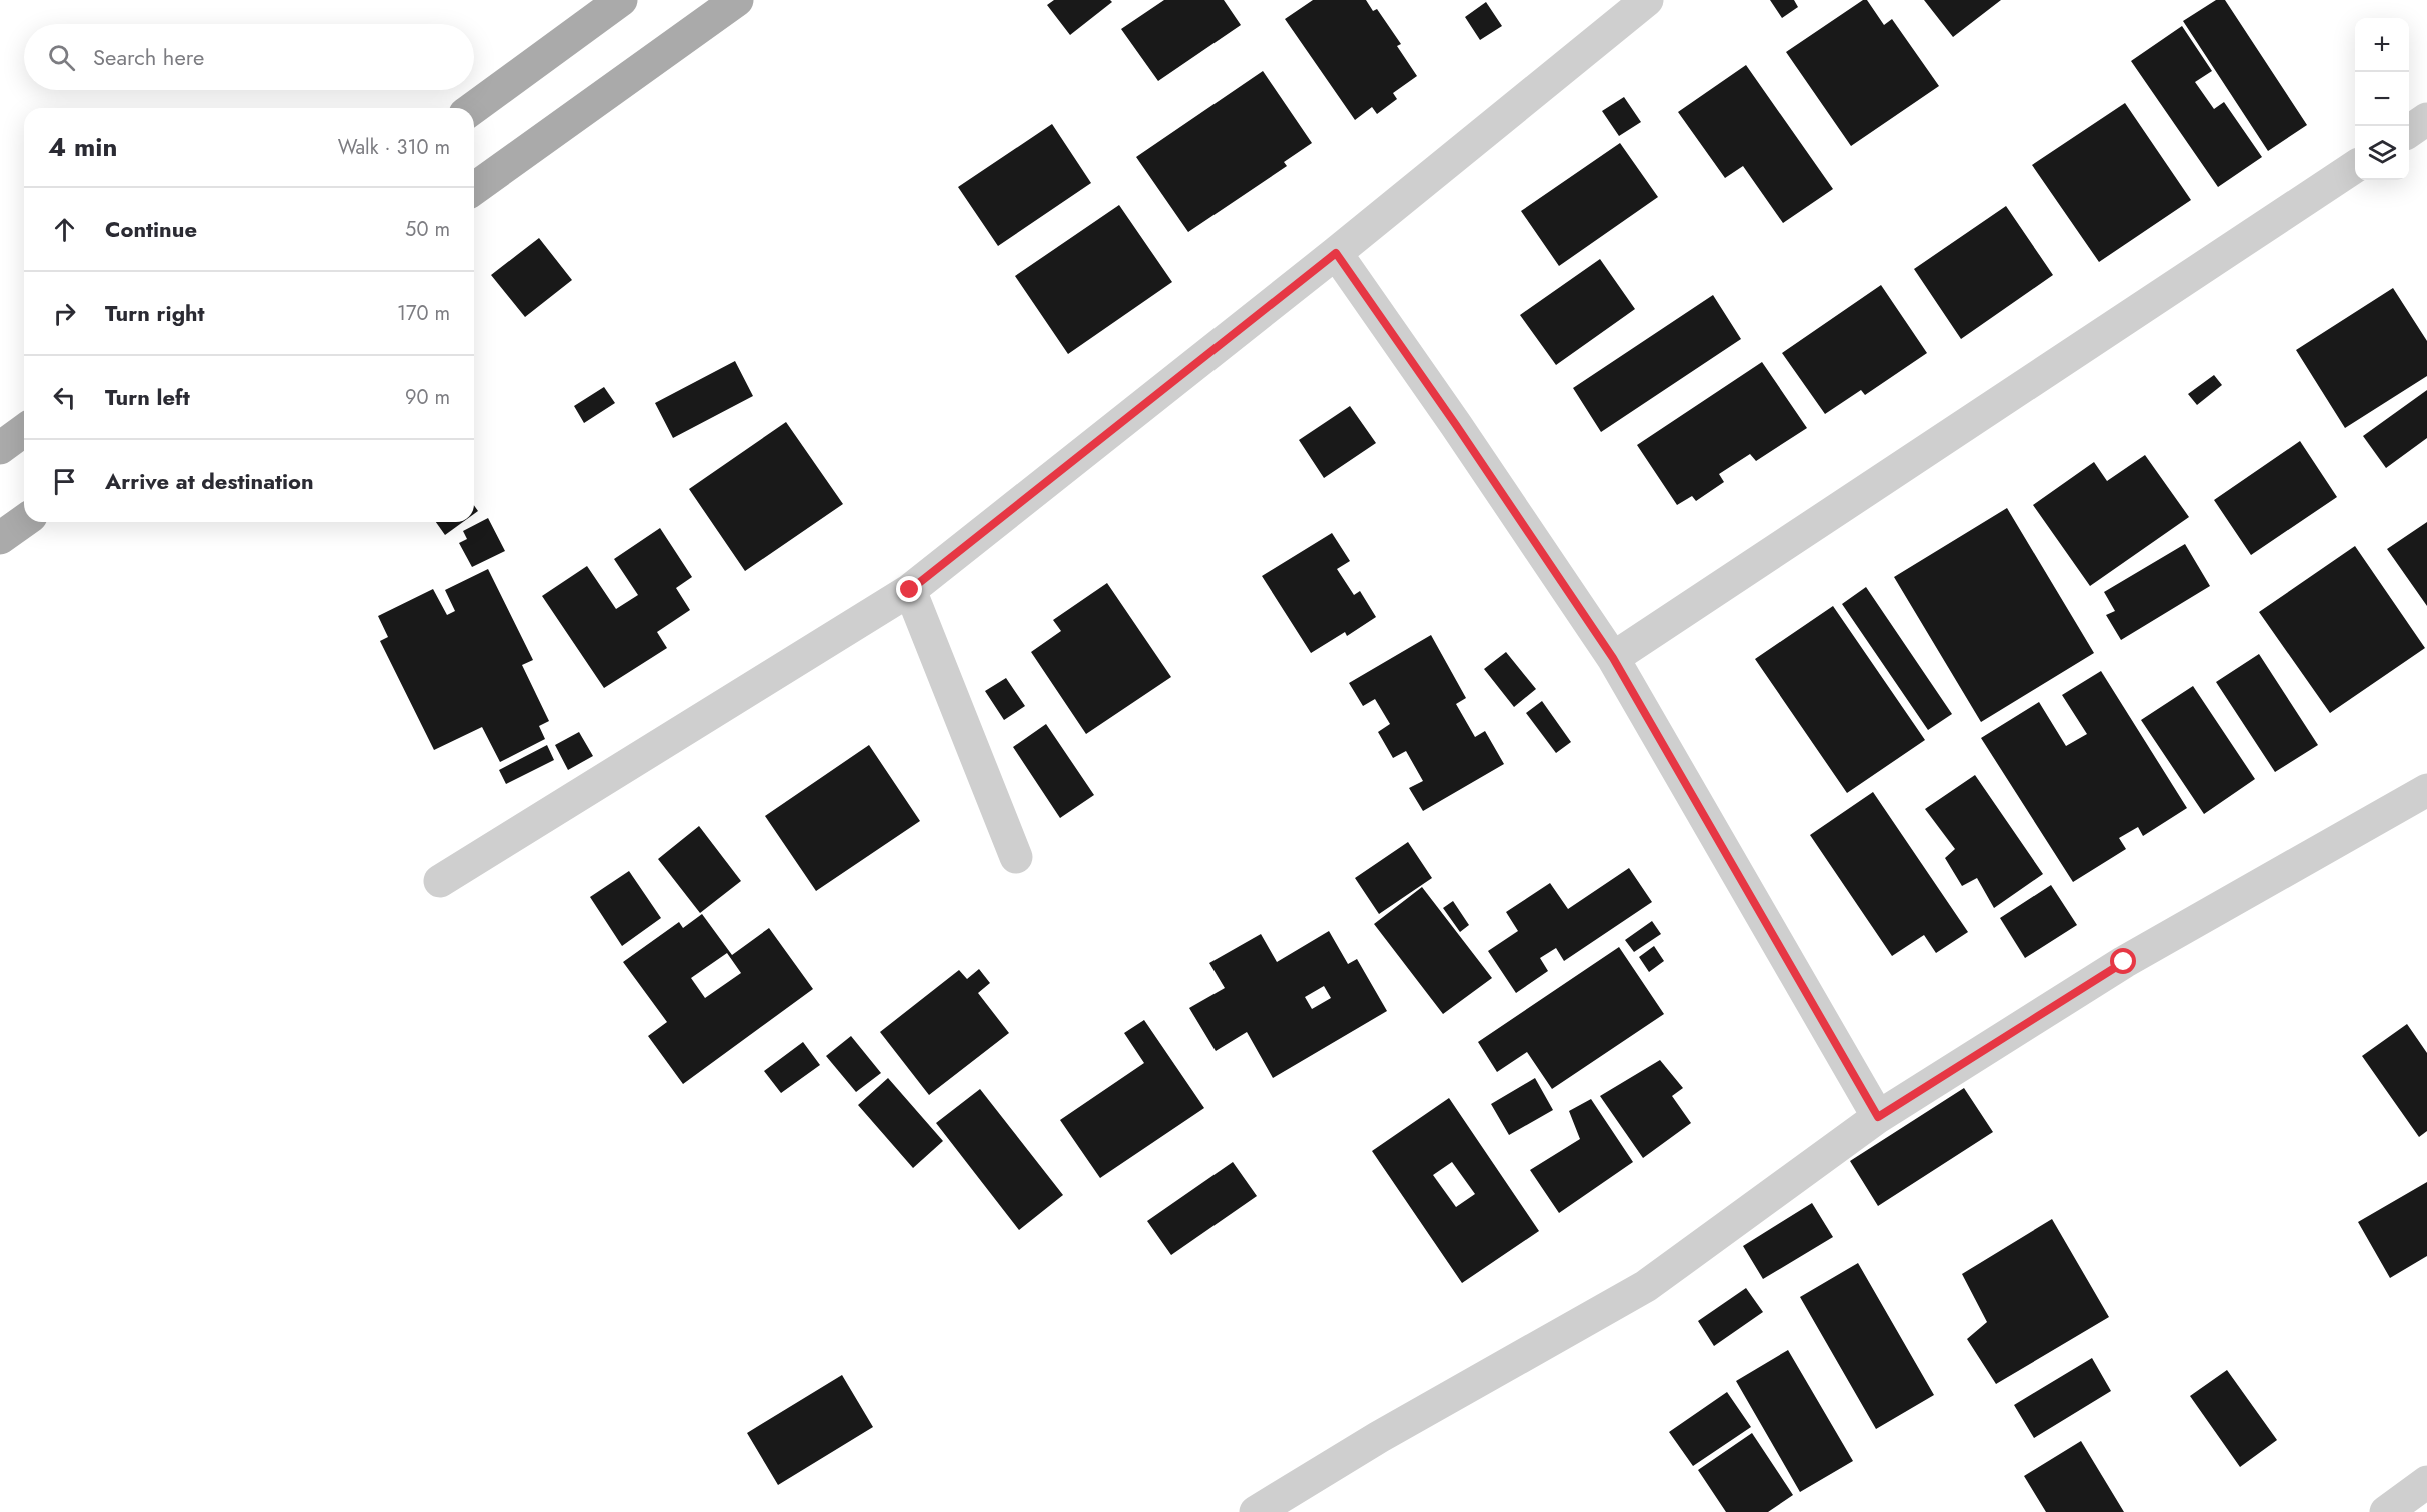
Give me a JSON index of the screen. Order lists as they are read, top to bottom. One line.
{"page":{"map_buttons":["+","−"],"search":"Search here","heading":["4 min","Walk · 310 m"],"list":[["Continue","50 m"],["Turn right","170 m"],["Turn left","90 m"],"Arrive at destination"]}}
